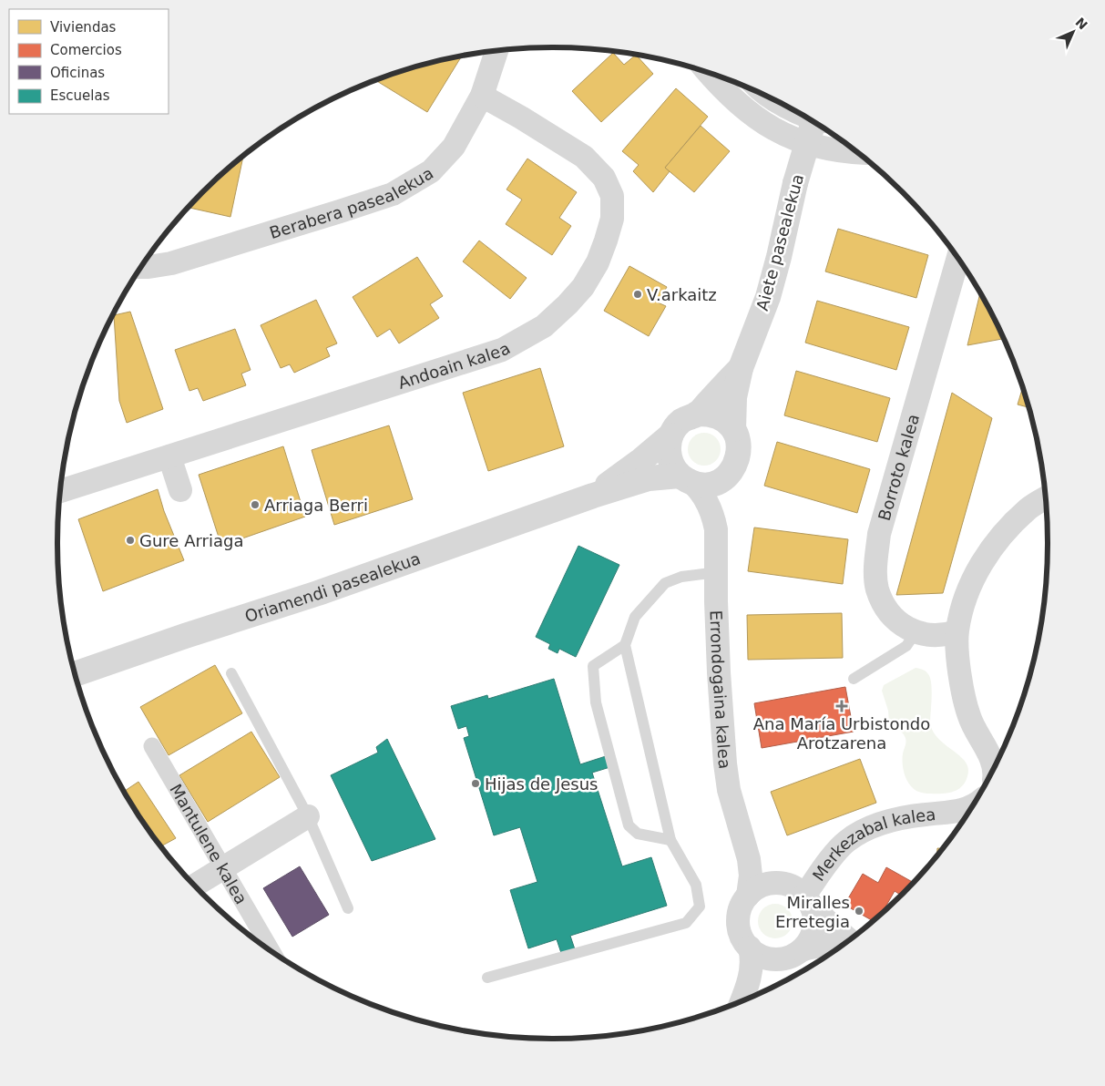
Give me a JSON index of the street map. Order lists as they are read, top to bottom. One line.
{"streets":{"street":["Berabera pasealekua","Aiete pasealekua","Andoain kalea","Borroto kalea","Oriamendi pasealekua","Errondogaina kalea","Mantulene kalea","Merkezabal kalea"]},"crossings":[["Berabera pasealekua","Andoain kalea"],["Aiete pasealekua","Oriamendi pasealekua"],["Aiete pasealekua","Errondogaina kalea"],["Oriamendi pasealekua","Errondogaina kalea"],["Errondogaina kalea","Merkezabal kalea"]],"places":{"other":["V.arkaitz","Arriaga Berri","Gure Arriaga","Hijas de Jesus","Miralles Erretegia"],"health":["Ana María Urbistondo Arotzarena"]},"legend":["Viviendas","Comercios","Oficinas","Escuelas"],"north":"top right"}
